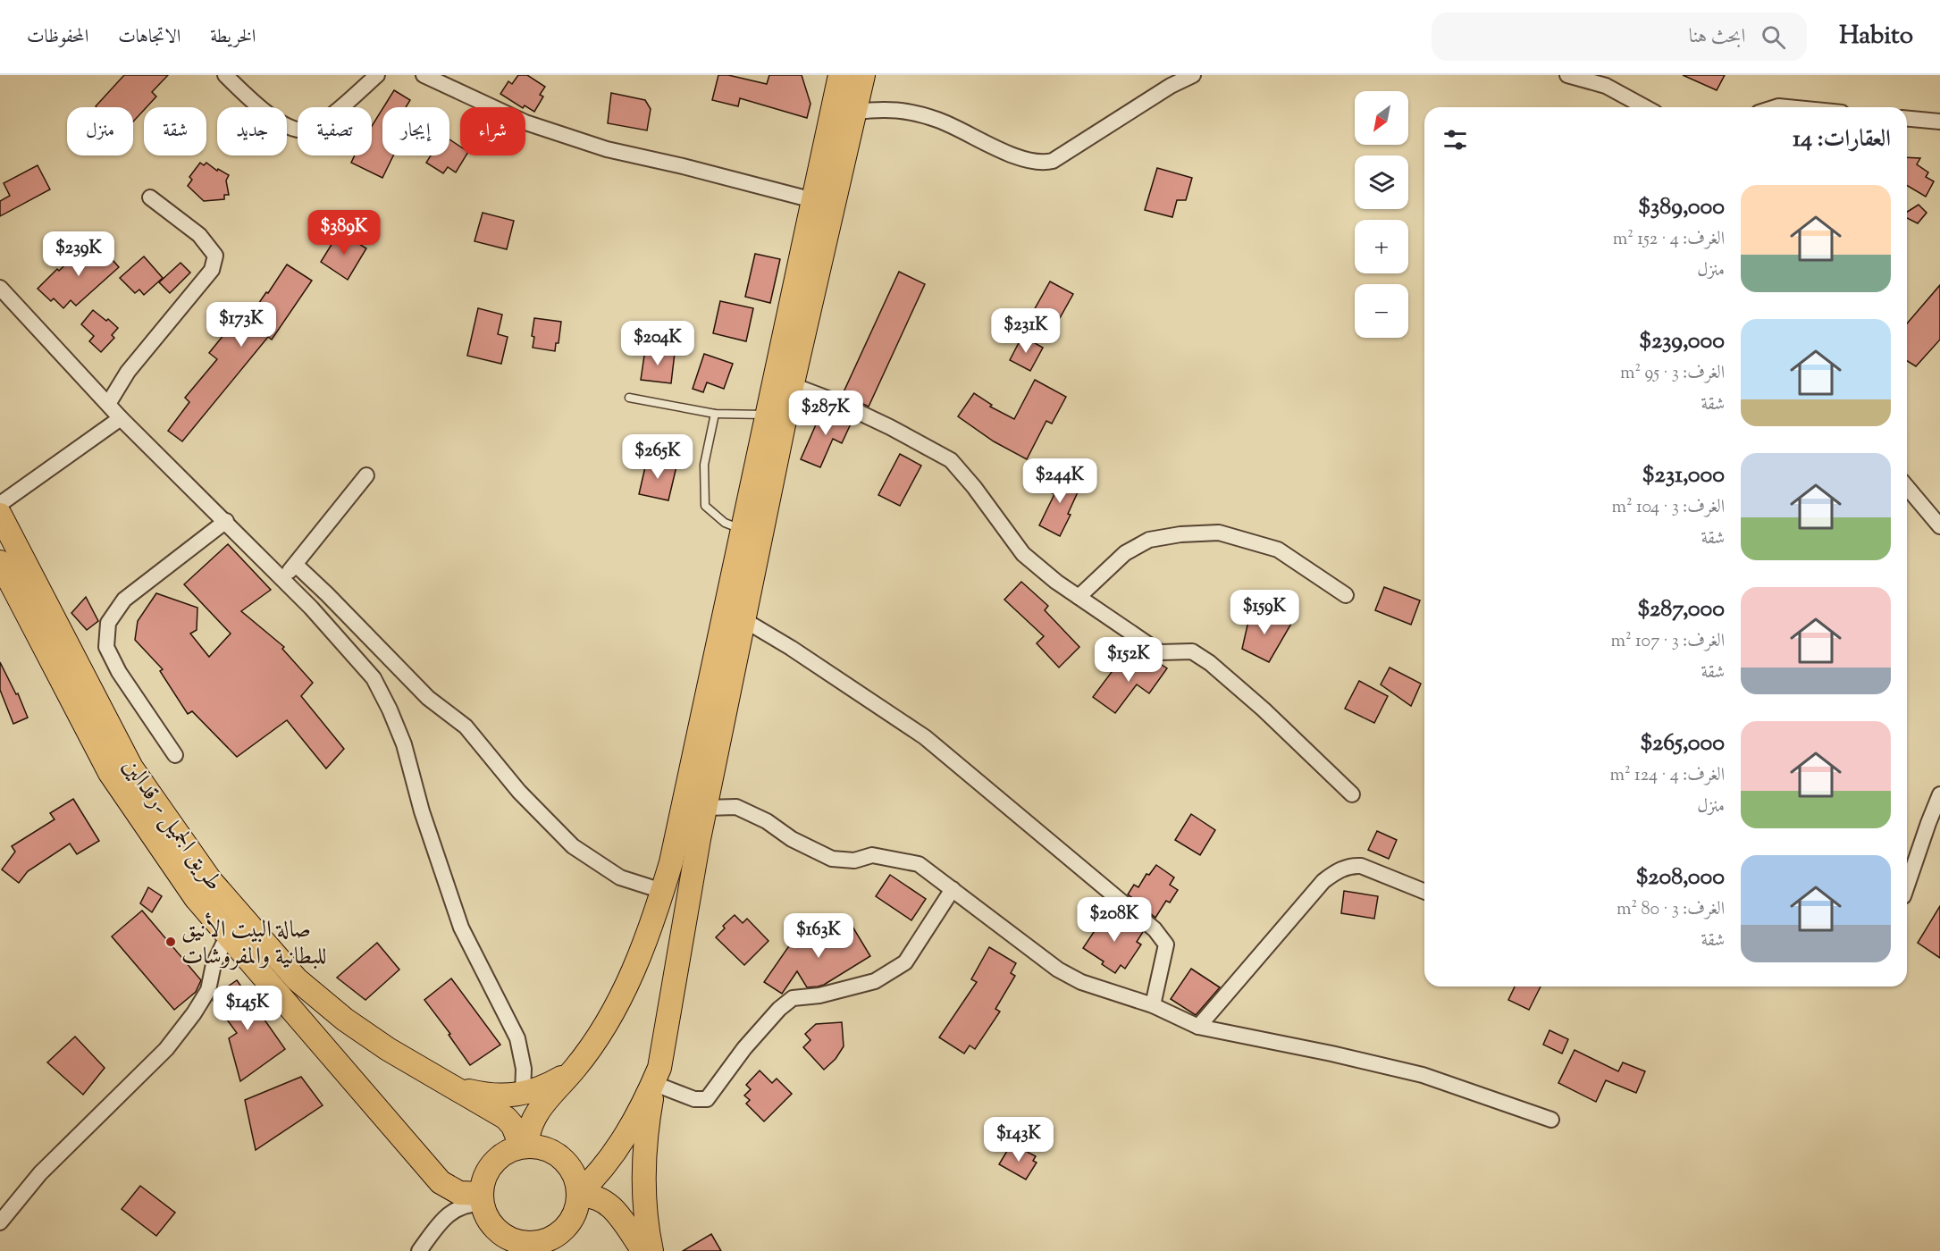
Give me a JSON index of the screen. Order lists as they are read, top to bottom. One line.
{"streets":{"main road":["طريق الجميل -رقدالين"]},"places":["صالة البيت الأنيق للبطانية والمفروشات"],"north":"bottom left","page":{"header":"Habito","search":"ابحث هنا","nav":["الخريطة","الاتجاهات","المحفوظات"],"map_buttons":["+","−"],"chip":["شراء","إيجار","تصفية","جديد","شقة","منزل"],"heading":"العقارات: 14","list":[{"name":"$389,000","note":"الغرف: 4 · 152 m² · منزل"},{"name":"$239,000","note":"الغرف: 3 · 95 m² · شقة"},{"name":"$231,000","note":"الغرف: 3 · 104 m² · شقة"},{"name":"$287,000","note":"الغرف: 3 · 107 m² · شقة"},{"name":"$265,000","note":"الغرف: 4 · 124 m² · منزل"},{"name":"$208,000","note":"الغرف: 3 · 80 m² · شقة"}],"price":["$389K","$239K","$173K","$231K","$204K","$287K","$265K","$244K","$159K","$152K","$208K","$163K","$145K","$143K"]}}
